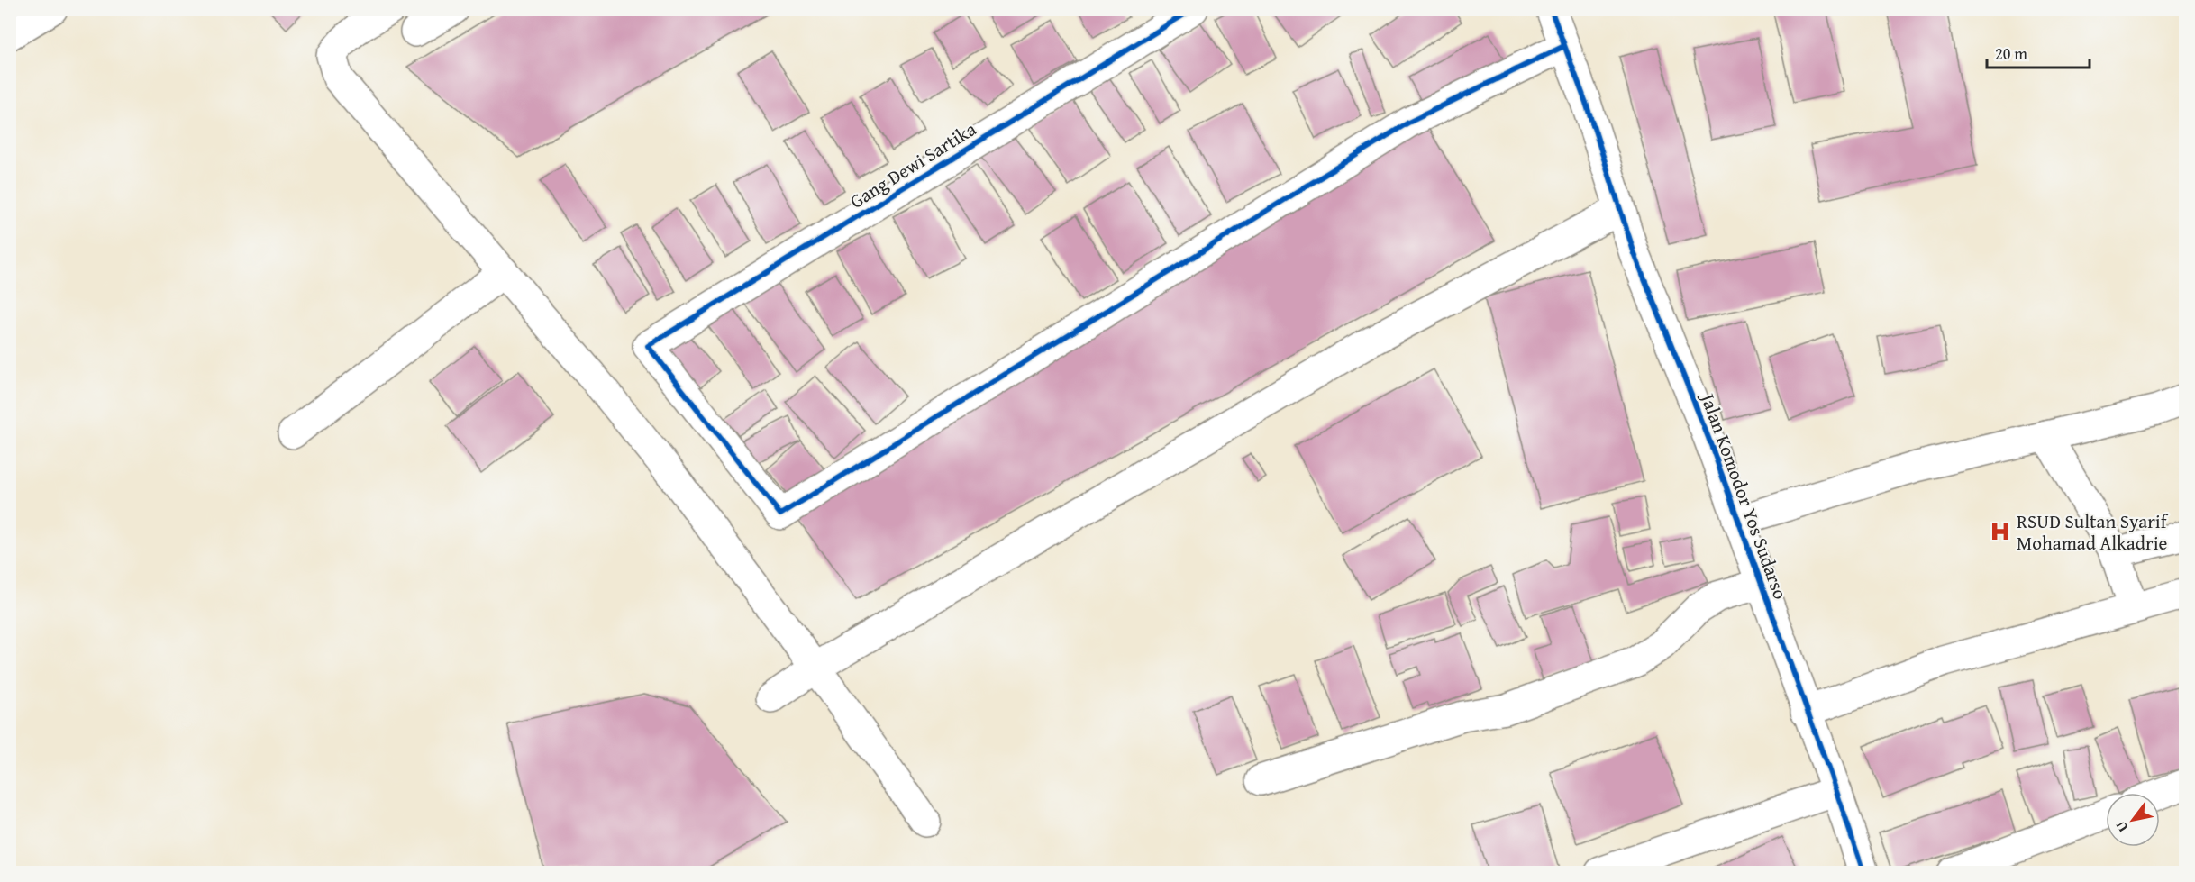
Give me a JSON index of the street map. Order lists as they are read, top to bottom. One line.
{"streets":{"street":["Gang Dewi Sartika","Jalan Komodor Yos Sudarso"]},"crossings":[["Gang Dewi Sartika","Jalan Komodor Yos Sudarso"]],"places":{"hospital":["RSUD Sultan Syarif Mohamad Alkadrie"]},"scale_bar":"20 m","north":"bottom left"}
